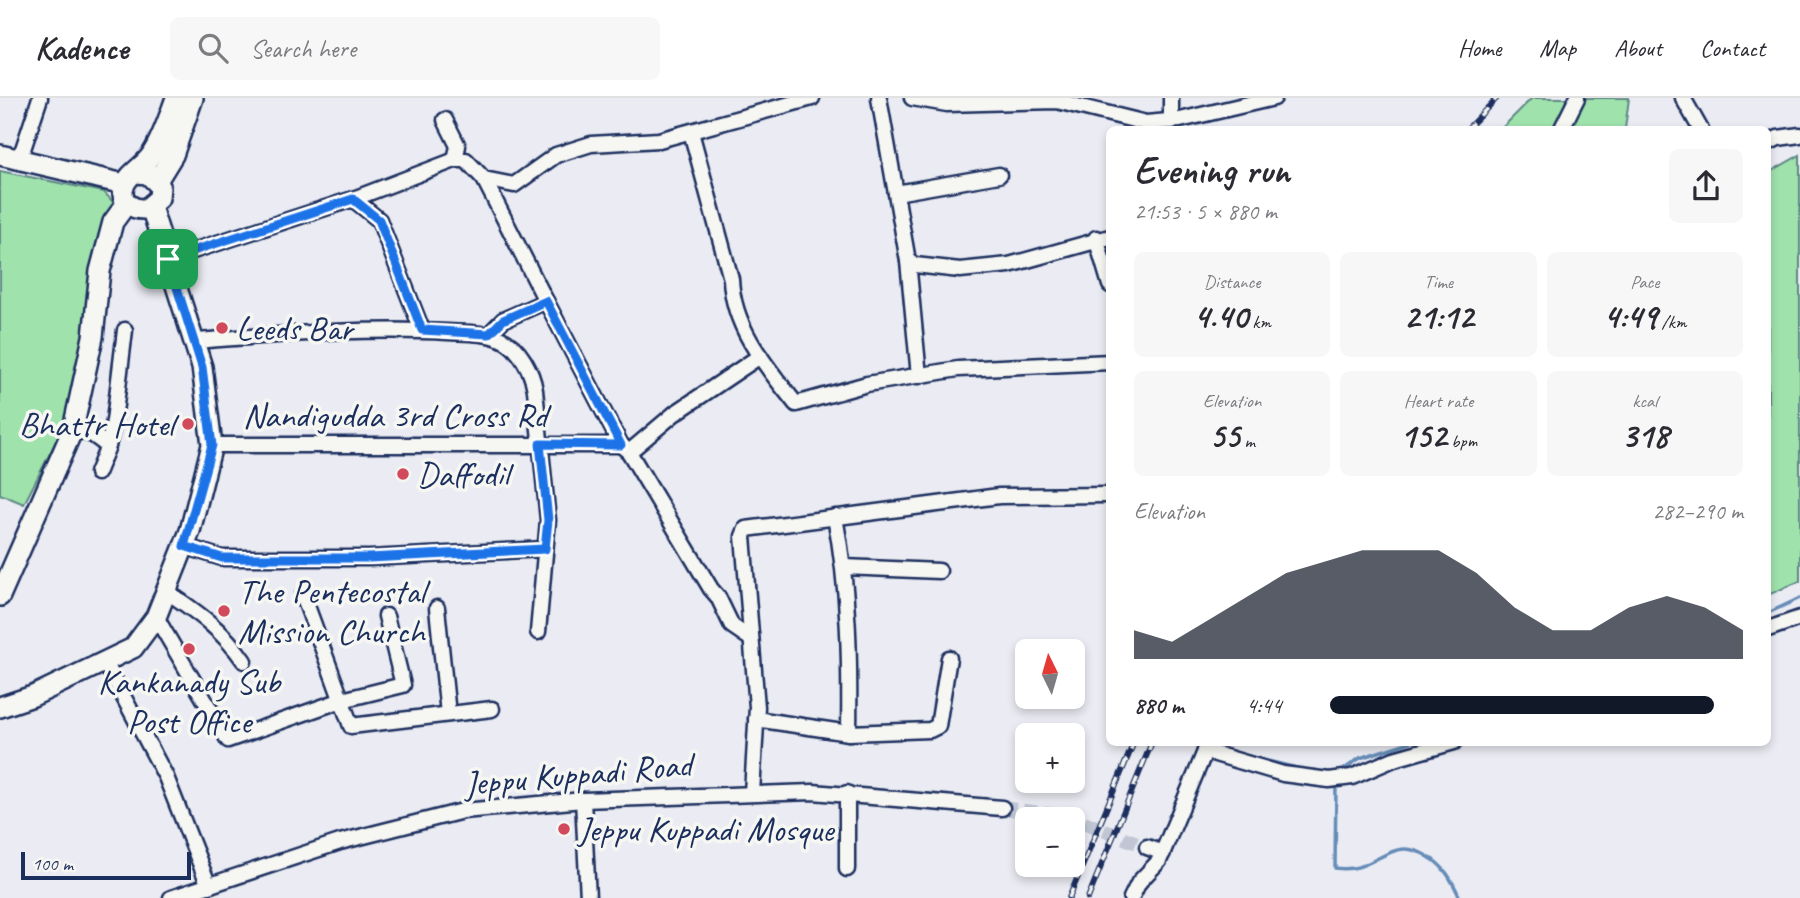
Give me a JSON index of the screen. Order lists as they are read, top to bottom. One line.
{"streets":{"street":["Nandigudda 3rd Cross Rd","Jeppu Kuppadi Road"]},"places":["Leeds Bar","Bhattr Hotel","Daffodil","The Pentecostal Mission Church","Kankanady Sub Post Office","Jeppu Kuppadi Mosque"],"scale_bar":"100 m","north":"top","page":{"header":"Kadence","search":"Search here","nav":["Home","Map","About","Contact"],"heading":["Evening run","21:53 · 5 × 880 m"],"stats":[["Distance","4.40 km"],["Time","21:12"],["Pace","4:49 /km"],["Elevation","55 m"],["Heart rate","152 bpm"],["kcal","318"]],"chart":["Elevation","282–290 m"],"map_buttons":["+","−"],"list":[{"name":"880 m","note":"4:44"}],"scale":"100 m"}}
